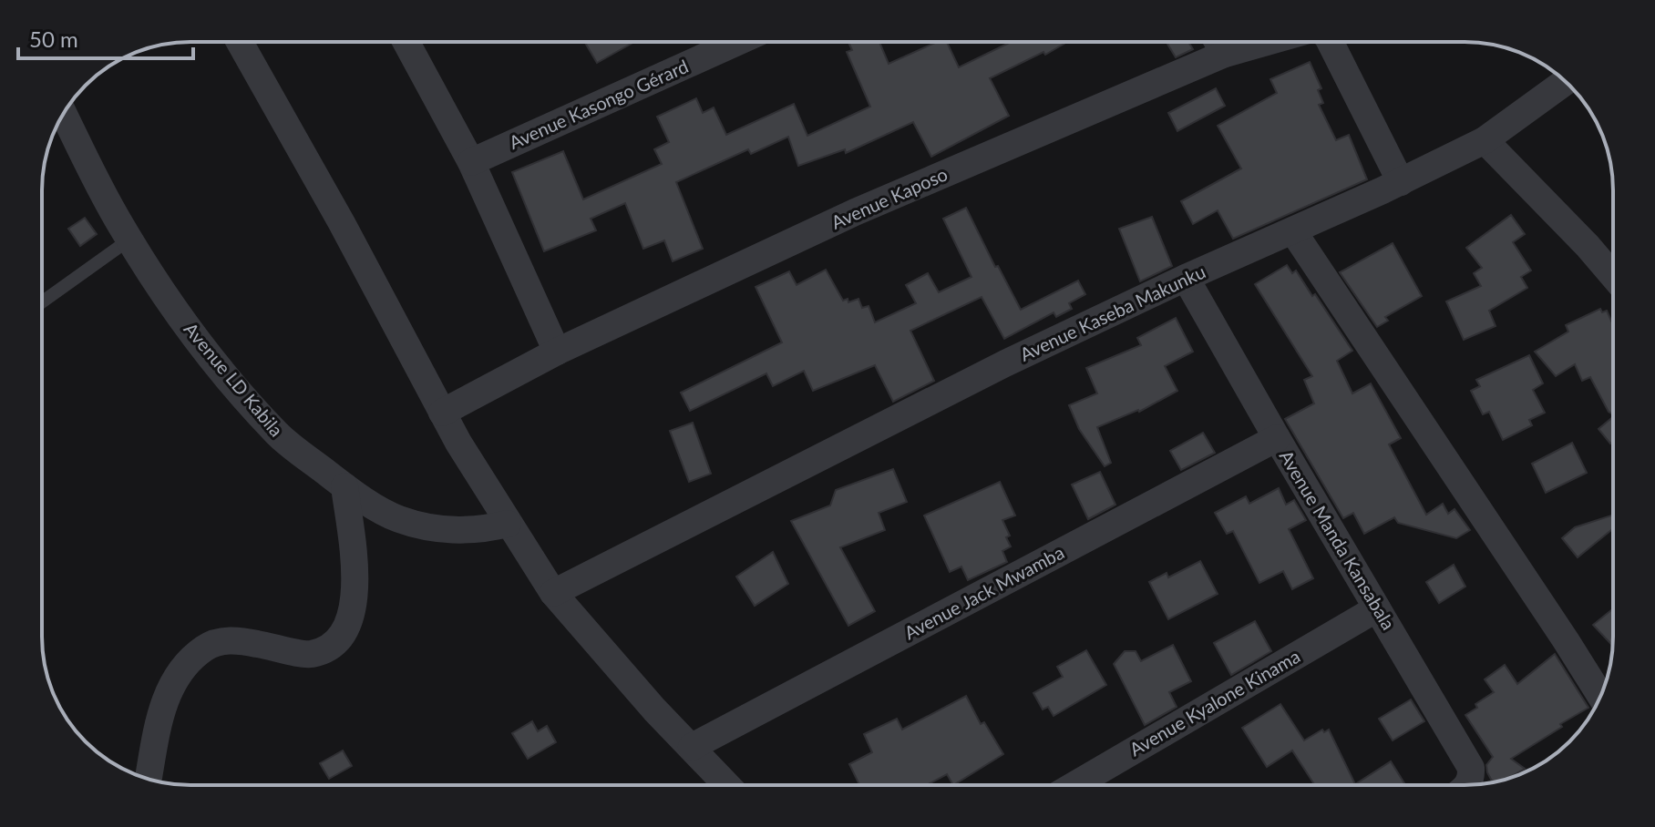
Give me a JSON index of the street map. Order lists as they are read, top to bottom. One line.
{"streets":{"street":["Avenue Kasongo Gérard","Avenue Kaposo","Avenue Kaseba Makunku","Avenue LD Kabila","Avenue Manda Kansabala","Avenue Jack Mwamba","Avenue Kyalone Kinama"]},"crossings":[["Avenue Kaseba Makunku","Avenue Manda Kansabala"],["Avenue Manda Kansabala","Avenue Jack Mwamba"],["Avenue Manda Kansabala","Avenue Kyalone Kinama"]],"scale_bar":"50 m"}
